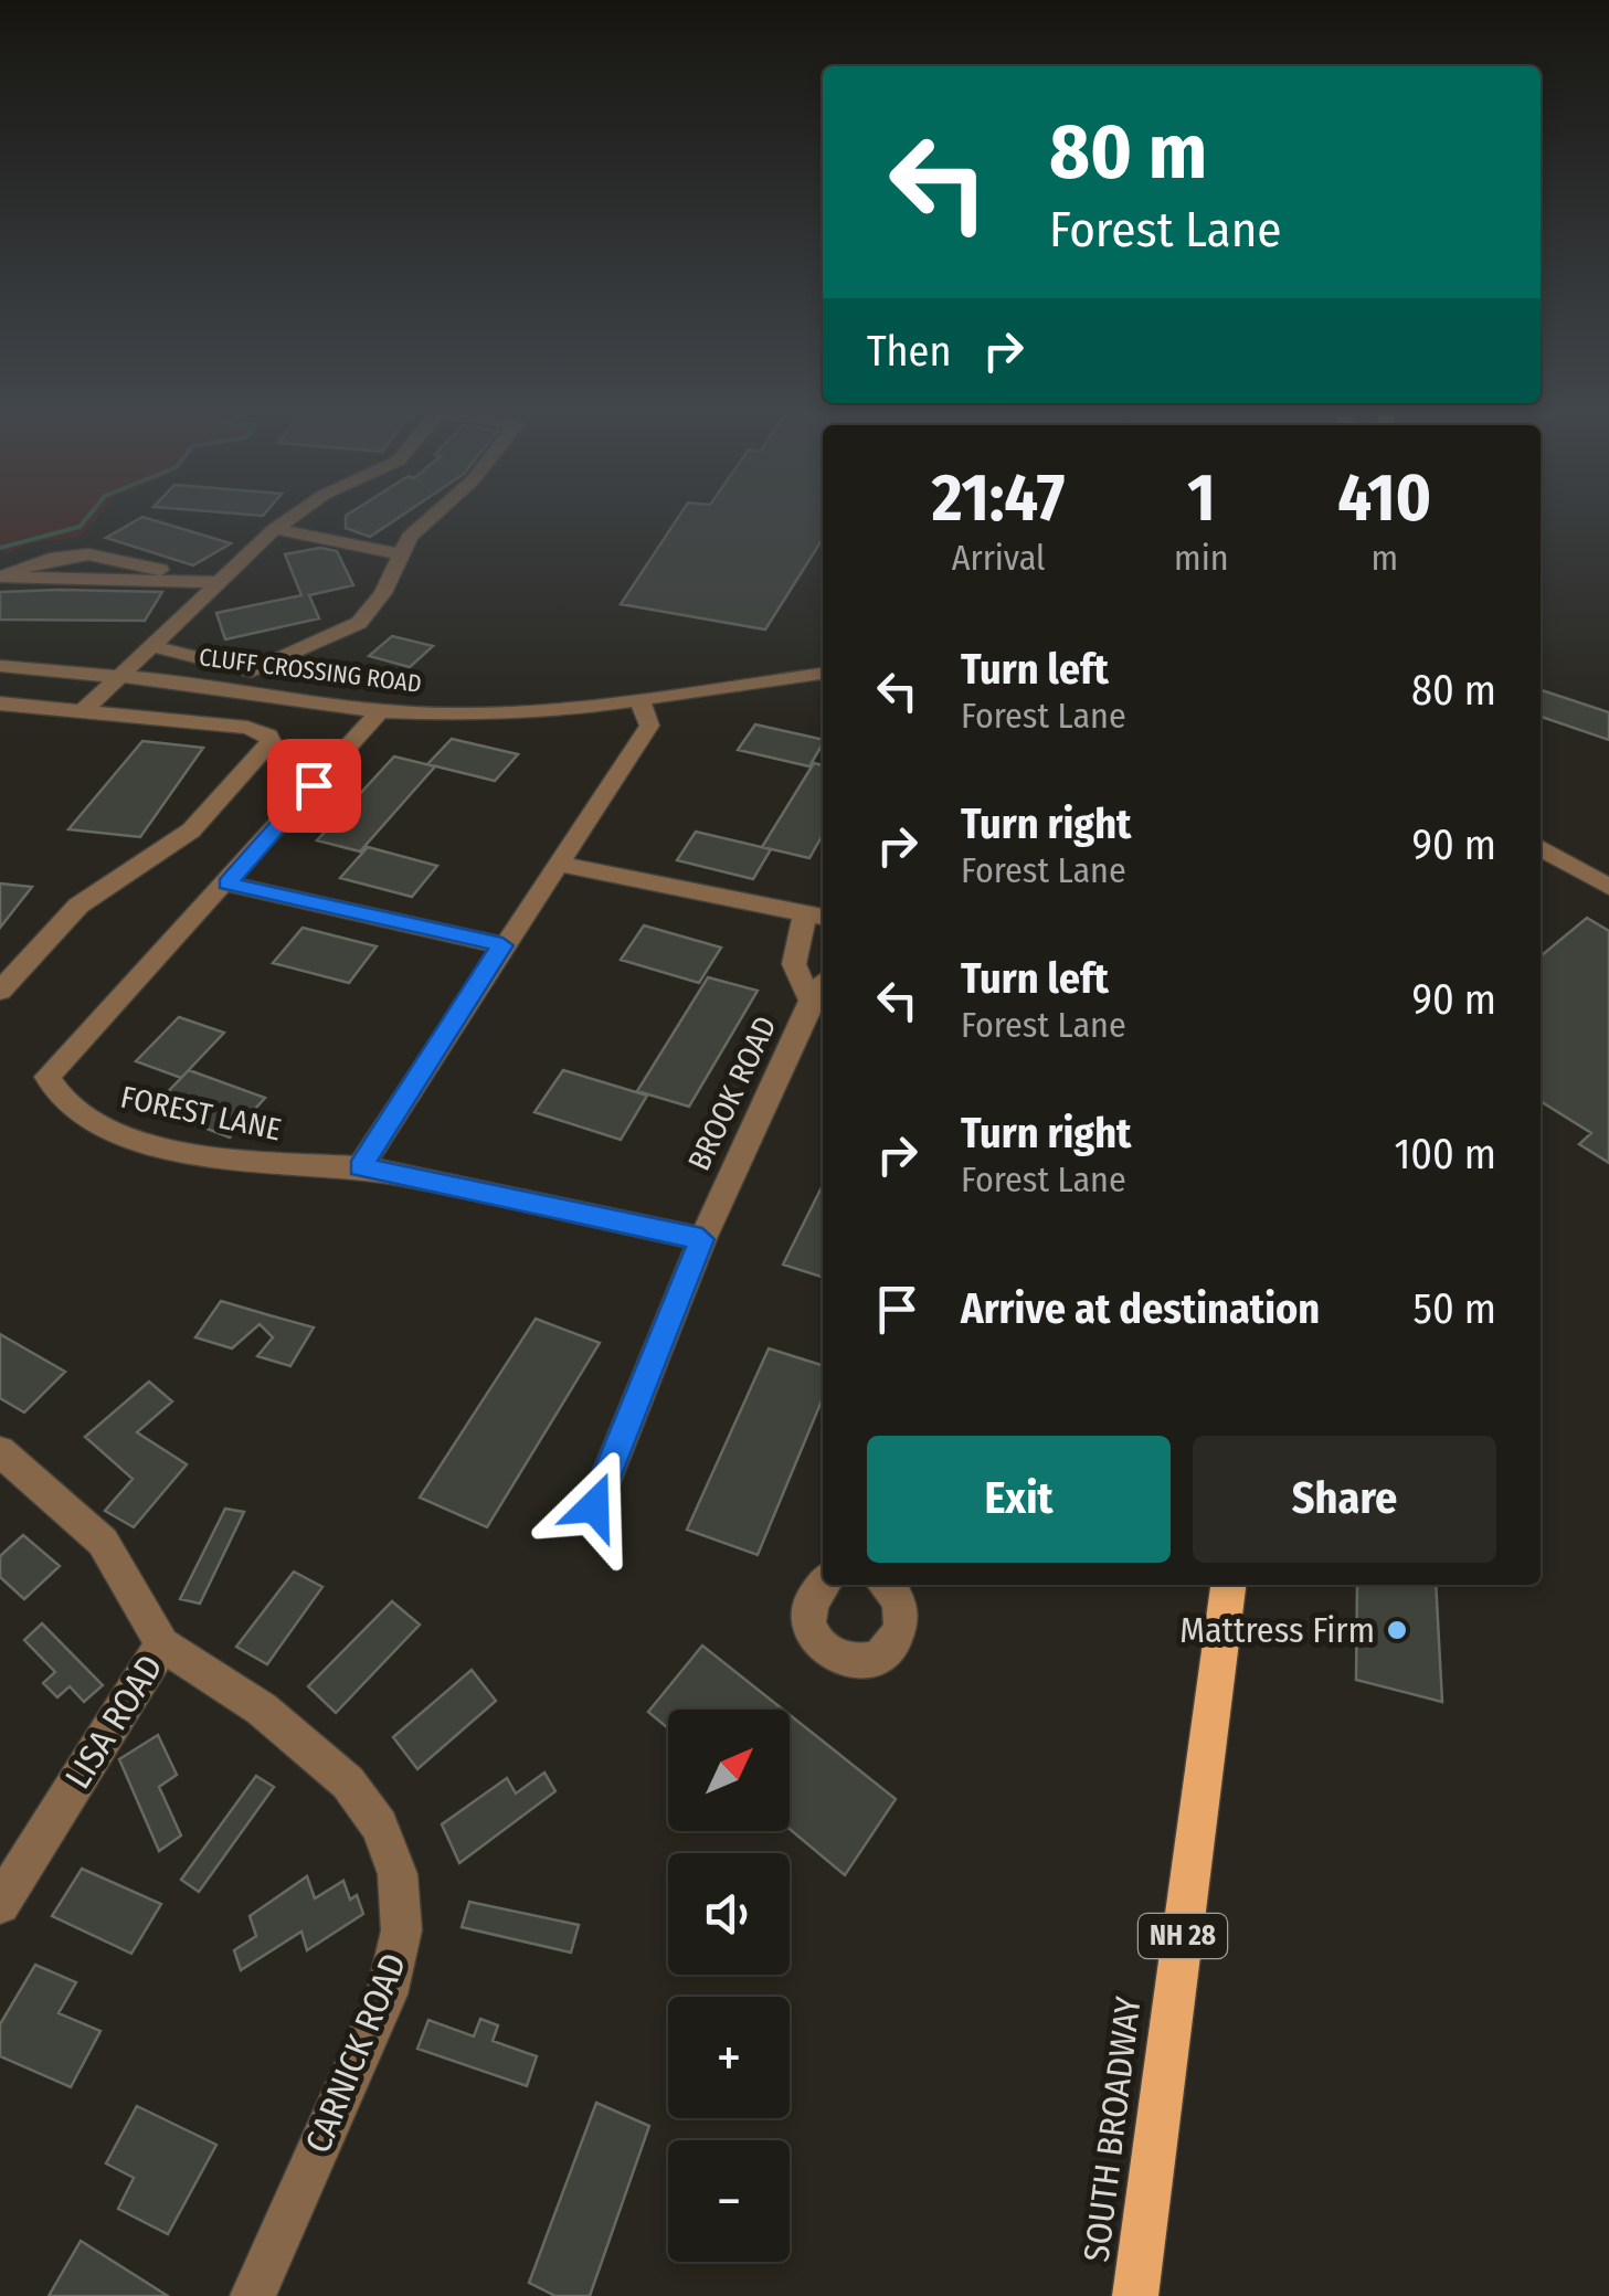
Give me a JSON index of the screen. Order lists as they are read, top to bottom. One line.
{"streets":{"main road":["NH 28","SOUTH BROADWAY"],"street":["CLUFF CROSSING ROAD","BROOK ROAD","FOREST LANE","LISA ROAD","CARNICK ROAD"]},"crossings":[["CLUFF CROSSING ROAD","FOREST LANE"],["BROOK ROAD","FOREST LANE"],["LISA ROAD","CARNICK ROAD"]],"places":["Mattress Firm"],"north":"top right","page":{"turn":["80 m","Forest Lane"],"then":"Then","eta":["21:47","Arrival","1","min","410","m"],"list":[{"name":"Turn left","note":"Forest Lane","value":"80 m"},{"name":"Turn right","note":"Forest Lane","value":"90 m"},{"name":"Turn left","note":"Forest Lane","value":"90 m"},{"name":"Turn right","note":"Forest Lane","value":"100 m"},{"name":"Arrive at destination","value":"50 m"}],"buttons":["Exit","Share"],"map_buttons":["+","−"]}}
